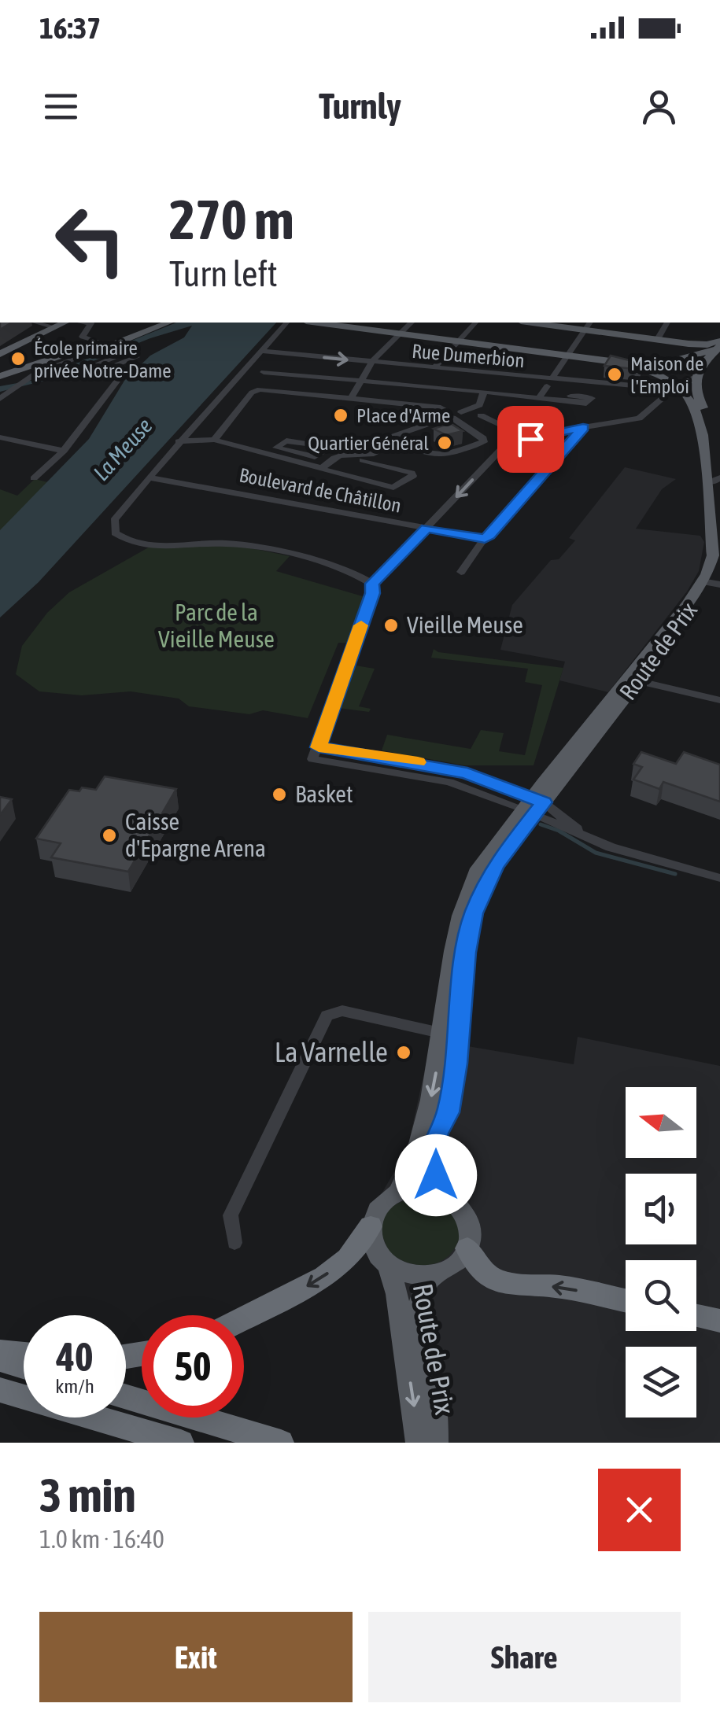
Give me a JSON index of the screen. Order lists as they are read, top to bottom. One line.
{"streets":{"main road":["Route de Prix"],"street":["Rue Dumerbion","Boulevard de Châtillon"]},"crossings":[["Rue Dumerbion","Route de Prix"]],"water":["La Meuse"],"parks":["Parc de la Vieille Meuse"],"places":["École primaire privée Notre-Dame","Maison de l'Emploi","Place d'Arme","Quartier Général","Vieille Meuse","Basket","Caisse d'Epargne Arena","La Varnelle"],"north":"left","page":{"status":"16:37","header":"Turnly","turn":["270 m","Turn left"],"speed":"40 km/h","limit":"50","heading":["3 min","1.0 km · 16:40"],"buttons":["Exit","Share"]}}
